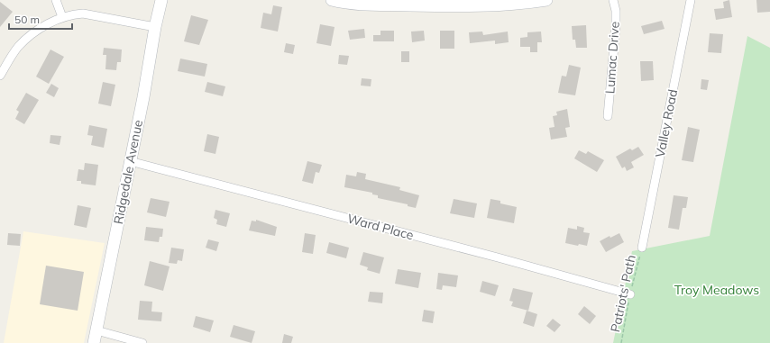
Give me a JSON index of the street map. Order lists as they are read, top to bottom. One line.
{"streets":{"main road":["Ridgedale Avenue"],"street":["Lumac Drive","Valley Road","Ward Place"],"path":["Patriots' Path"]},"crossings":[["Valley Road","Patriots' Path"],["Ridgedale Avenue","Ward Place"],["Ward Place","Patriots' Path"]],"parks":["Troy Meadows"],"scale_bar":"50 m"}
